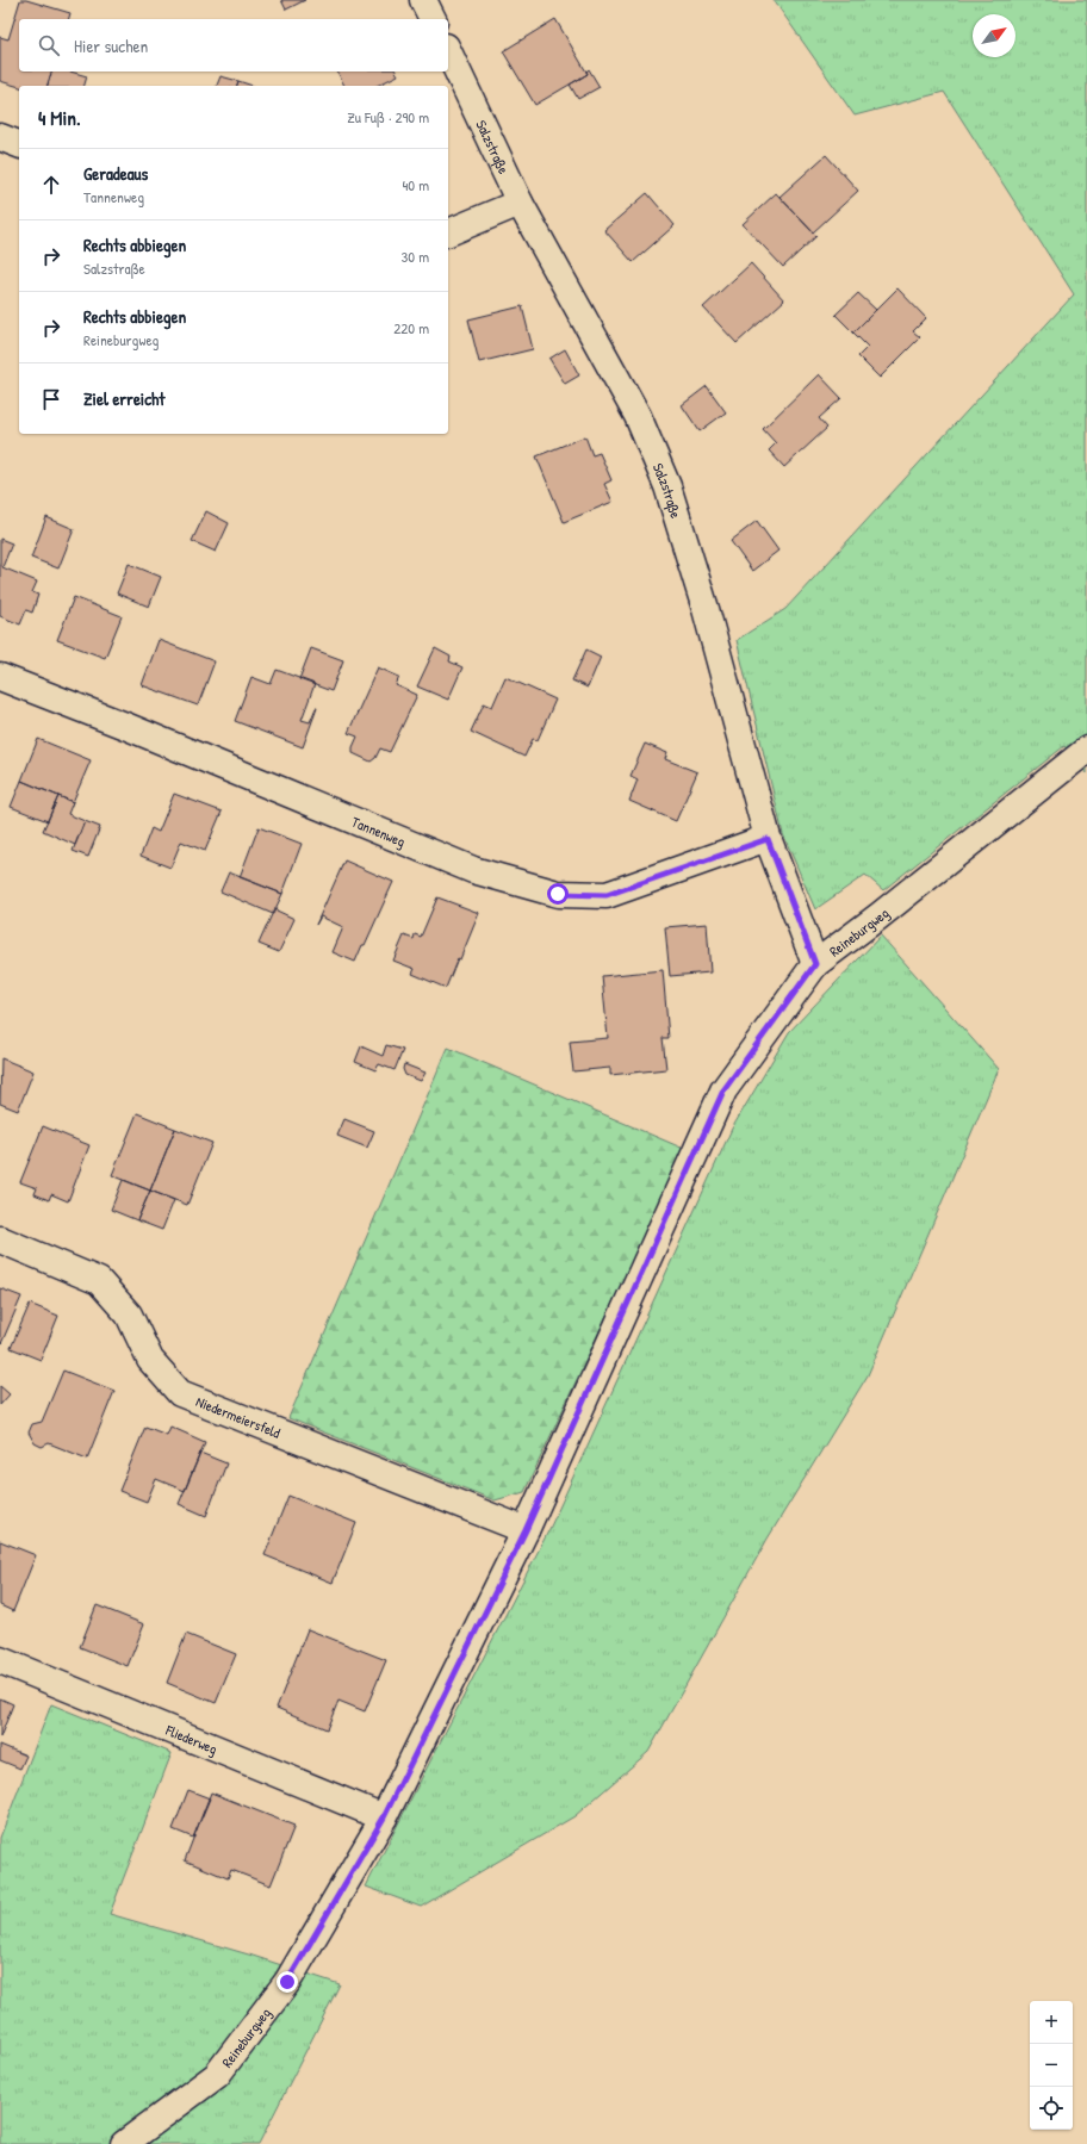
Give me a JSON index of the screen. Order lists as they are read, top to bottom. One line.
{"streets":{"street":["Salzstraße","Tannenweg","Reineburgweg","Niedermeiersfeld","Fliederweg"]},"crossings":[["Salzstraße","Tannenweg"],["Salzstraße","Reineburgweg"],["Reineburgweg","Niedermeiersfeld"],["Reineburgweg","Fliederweg"]],"north":"top right","page":{"search":"Hier suchen","heading":["4 Min.","Zu Fuß · 290 m"],"list":[["Geradeaus","Tannenweg","40 m"],["Rechts abbiegen","Salzstraße","30 m"],["Rechts abbiegen","Reineburgweg","220 m"],"Ziel erreicht"],"map_buttons":["+","−"]}}
